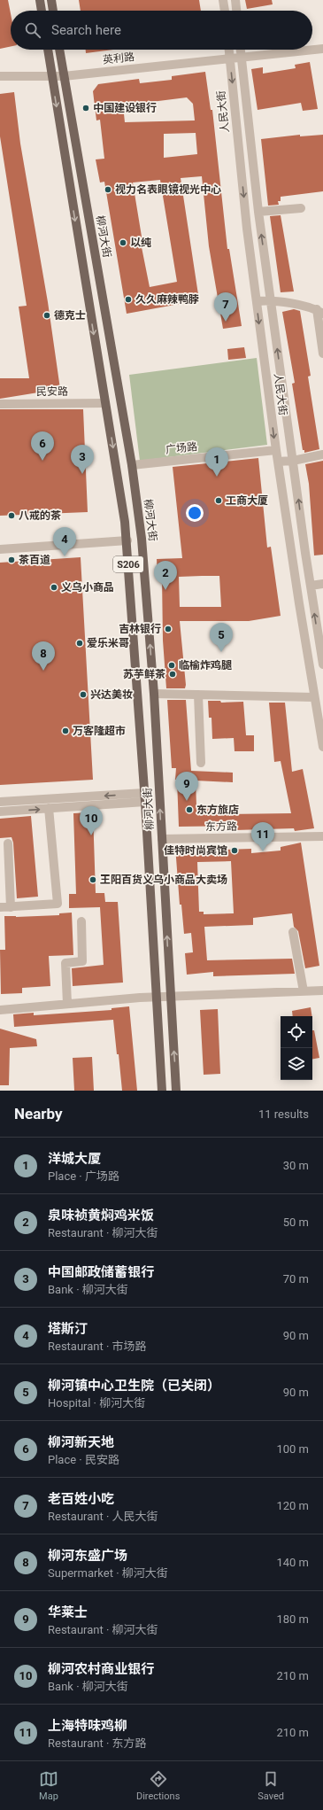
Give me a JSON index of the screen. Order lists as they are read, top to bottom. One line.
{"streets":{"main road":["柳河大街","S206"],"street":["英利路","人民大街","民安路","广场路","东方路"]},"crossings":[["英利路","人民大街"],["英利路","柳河大街"],["人民大街","广场路"],["柳河大街","民安路"],["柳河大街","广场路"],["柳河大街","东方路"]],"places":["中国建设银行","视力名表眼镜视光中心","以纯","久久麻辣鸭脖","德克士","工商大厦","八戒的茶","茶百道","义乌小商品","吉林银行","爱乐米哥","临榆炸鸡腿","苏芋鲜茶","兴达美妆","万客隆超市","东方旅店","佳特时尚宾馆","王阳百货义乌小商品大卖场"],"page":{"search":"Search here","pins":["7","6","3","1","4","2","5","8","9","10","11"],"heading":["Nearby","11 results"],"list":[{"mark":"1","name":"洋城大厦","note":"Place · 广场路","value":"30 m"},{"mark":"2","name":"泉味祯黄焖鸡米饭","note":"Restaurant · 柳河大街","value":"50 m"},{"mark":"3","name":"中国邮政储蓄银行","note":"Bank · 柳河大街","value":"70 m"},{"mark":"4","name":"塔斯汀","note":"Restaurant · 市场路","value":"90 m"},{"mark":"5","name":"柳河镇中心卫生院（已关闭）","note":"Hospital · 柳河大街","value":"90 m"},{"mark":"6","name":"柳河新天地","note":"Place · 民安路","value":"100 m"},{"mark":"7","name":"老百姓小吃","note":"Restaurant · 人民大街","value":"120 m"},{"mark":"8","name":"柳河东盛广场","note":"Supermarket · 柳河大街","value":"140 m"},{"mark":"9","name":"华莱士","note":"Restaurant · 柳河大街","value":"180 m"},{"mark":"10","name":"柳河农村商业银行","note":"Bank · 柳河大街","value":"210 m"},{"mark":"11","name":"上海特味鸡柳","note":"Restaurant · 东方路","value":"210 m"}],"nav":["Map","Directions","Saved"]}}
